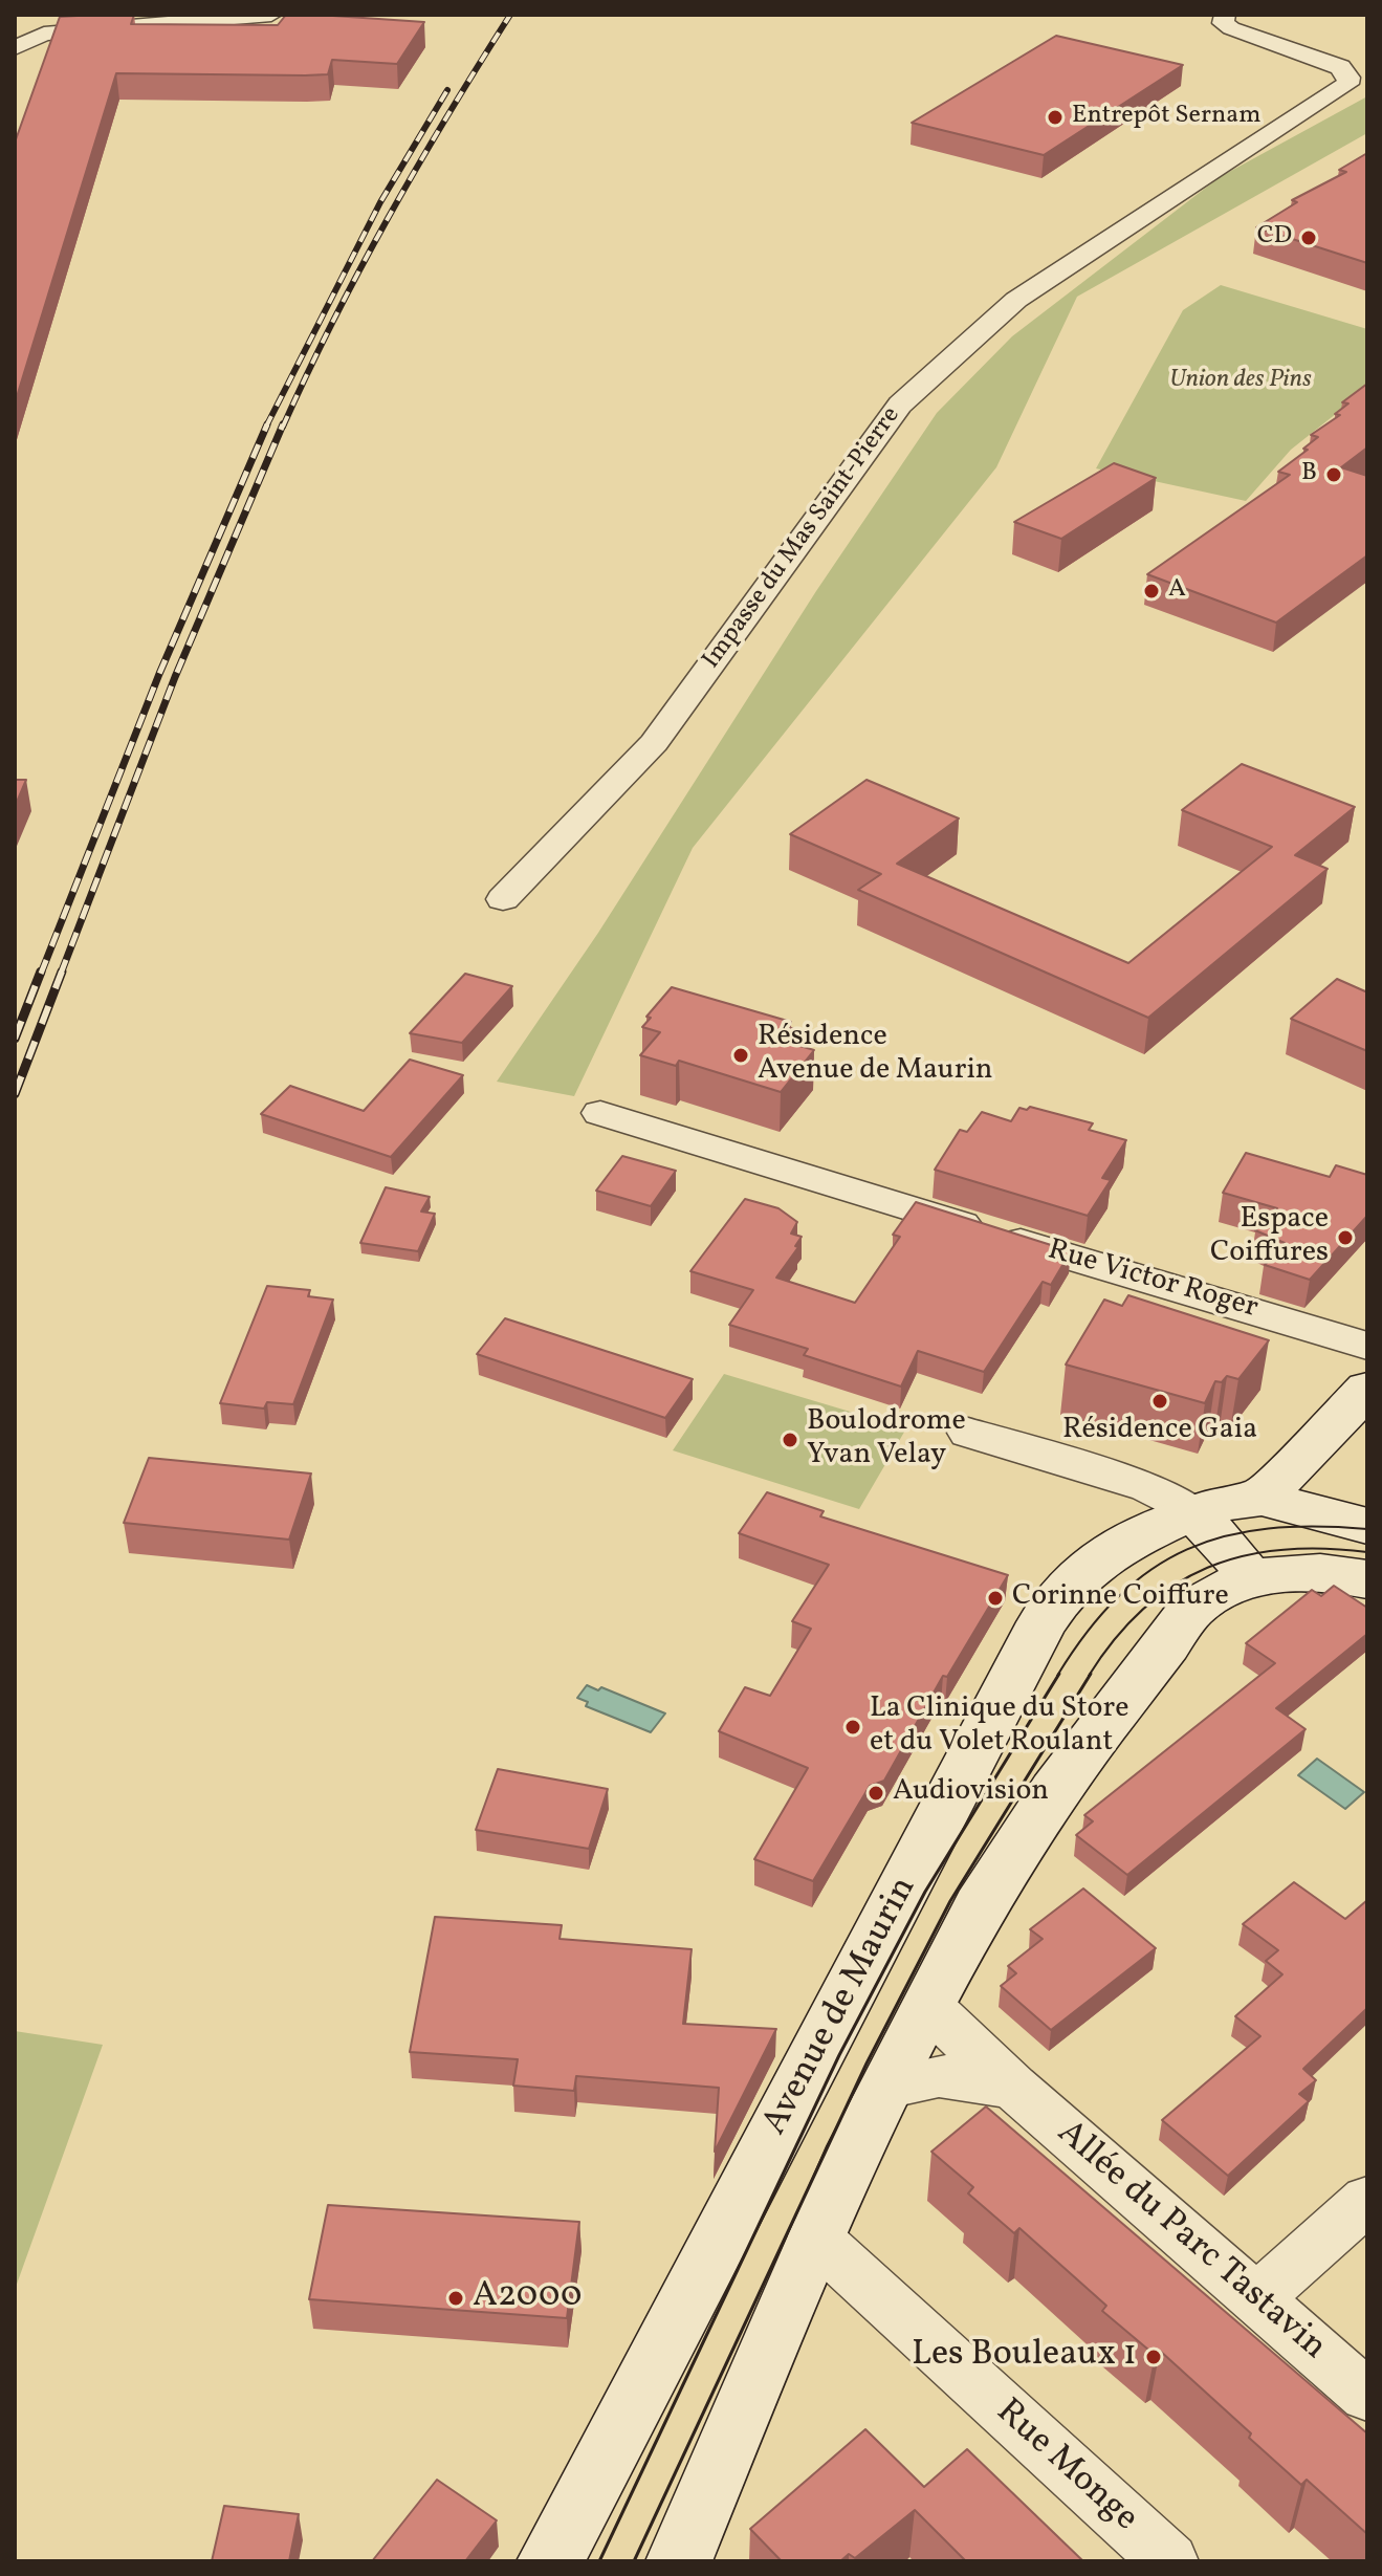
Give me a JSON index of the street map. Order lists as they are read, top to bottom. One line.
{"streets":{"street":["Impasse du Mas Saint-Pierre","Rue Victor Roger","Avenue de Maurin","Allée du Parc Tastavin","Rue Monge"]},"parks":["Union des Pins"],"places":["Entrepôt Sernam","CD","B","A","Résidence Avenue de Maurin","Espace Coiffures","Résidence Gaia","Boulodrome Yvan Velay","Corinne Coiffure","La Clinique du Store et du Volet Roulant","Audiovision","A2000","Les Bouleaux 1"]}
